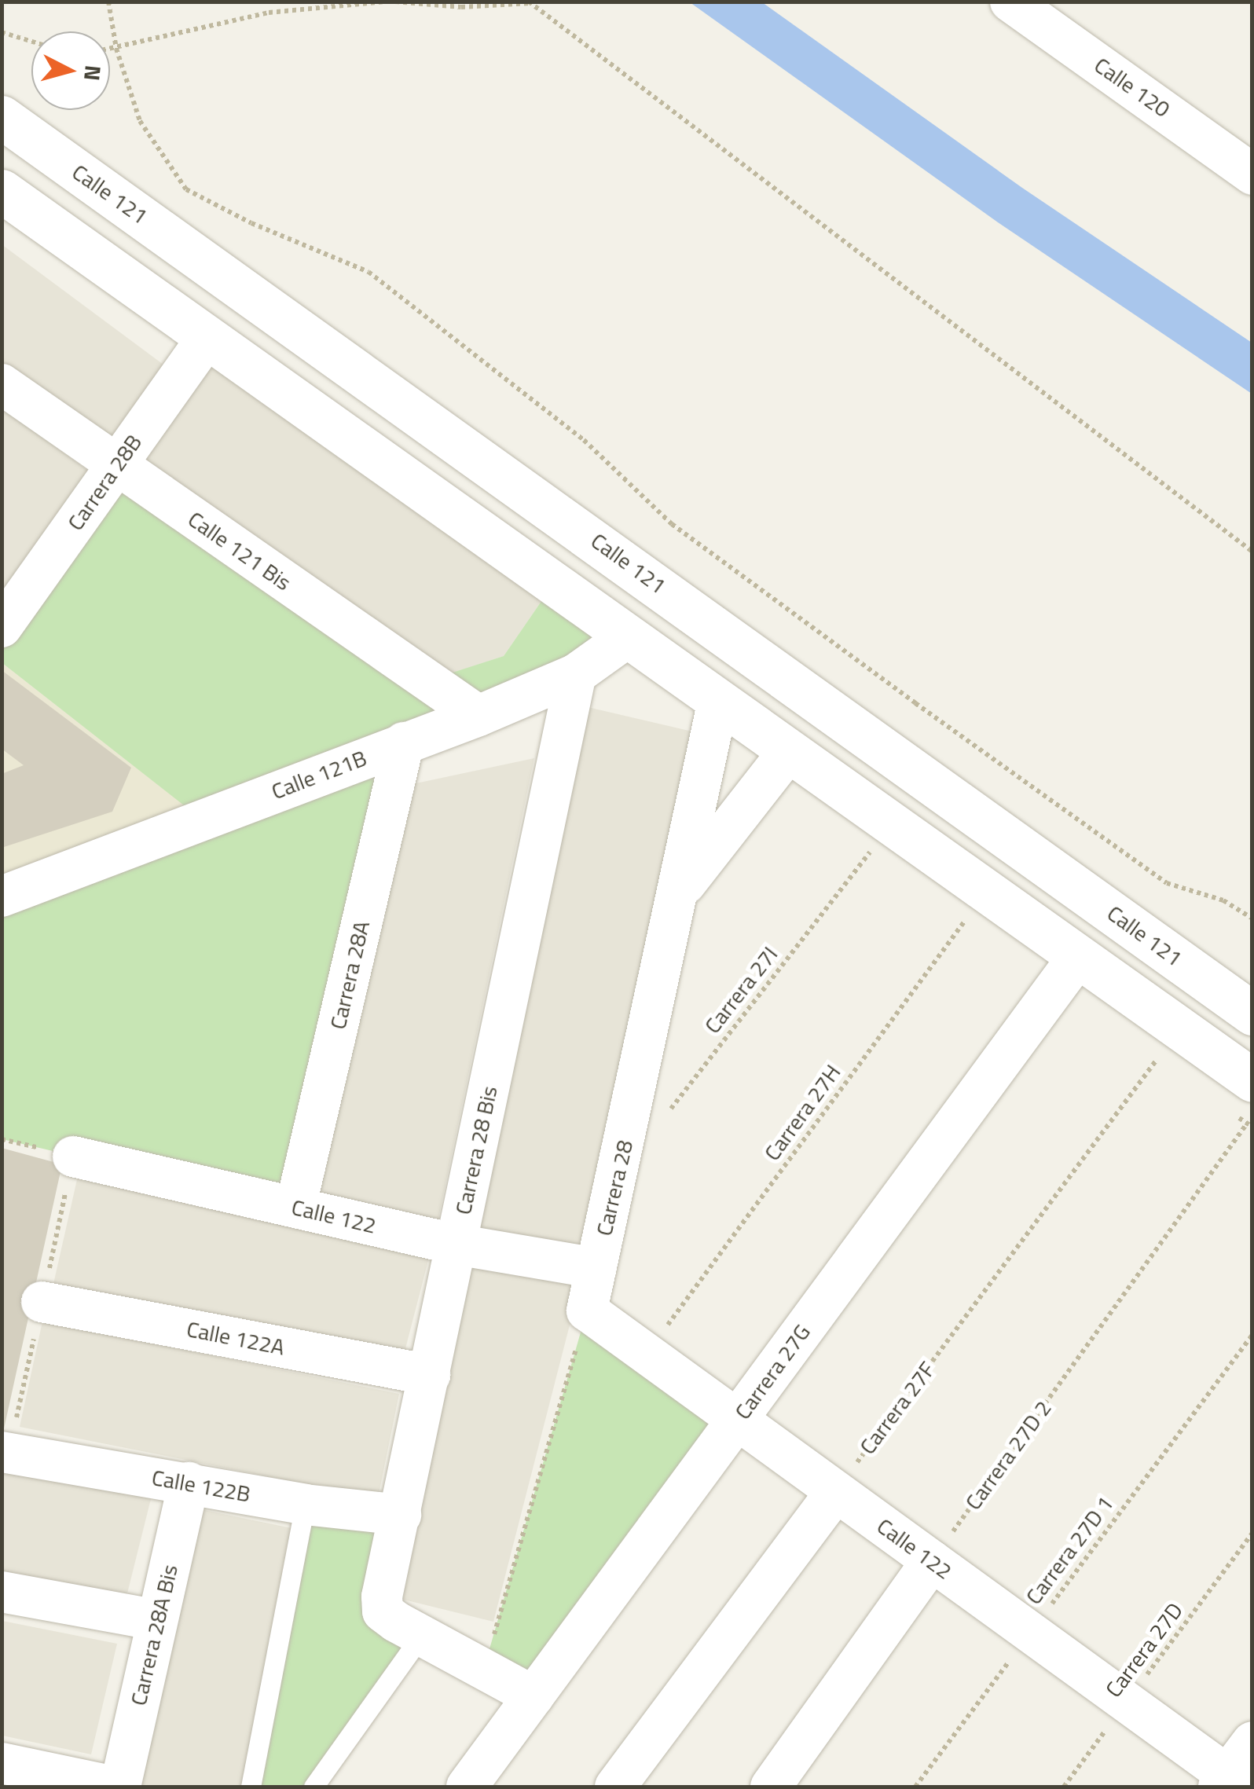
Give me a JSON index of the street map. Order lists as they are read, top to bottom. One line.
{"streets":{"street":["Calle 120","Calle 121","Carrera 28B","Calle 121 Bis","Calle 121B","Carrera 28A","Carrera 28 Bis","Carrera 28","Calle 122","Calle 122A","Carrera 27G","Calle 122B","Carrera 28A Bis"],"path":["Carrera 27I","Carrera 27H","Carrera 27F","Carrera 27D 2","Carrera 27D 1","Carrera 27D"]},"crossings":[["Carrera 28B","Calle 121 Bis"],["Calle 121 Bis","Calle 121B"],["Calle 121B","Carrera 28A"],["Calle 121B","Carrera 28 Bis"],["Carrera 28A","Calle 122"],["Carrera 27H","Calle 122"],["Carrera 28 Bis","Calle 122"],["Carrera 28 Bis","Calle 122A"],["Carrera 28 Bis","Calle 122B"],["Carrera 28","Calle 122"],["Calle 122","Carrera 27G"],["Calle 122","Carrera 27F"],["Calle 122","Carrera 27D 2"],["Calle 122","Carrera 27D 1"],["Calle 122","Carrera 27D"],["Calle 122B","Carrera 28A Bis"]],"north":"right"}
